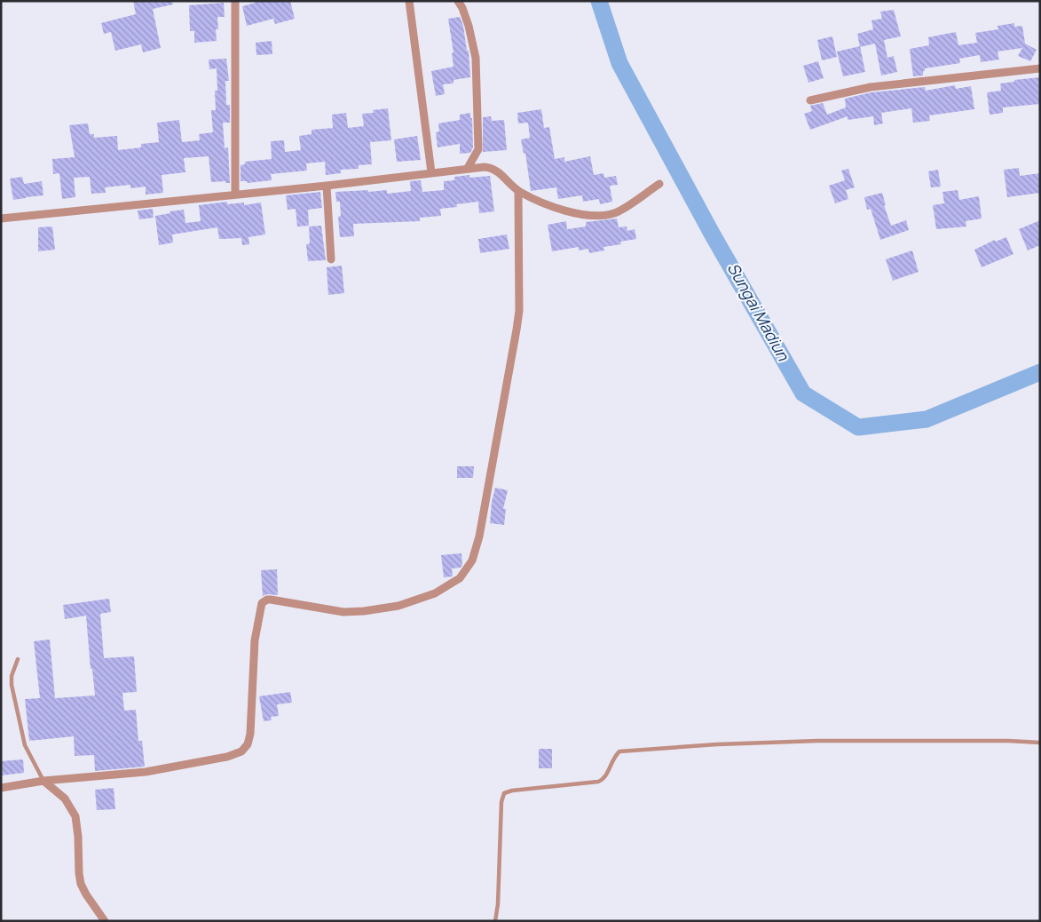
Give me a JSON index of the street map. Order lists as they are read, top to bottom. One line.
{"water":["Sungai Madiun"]}
